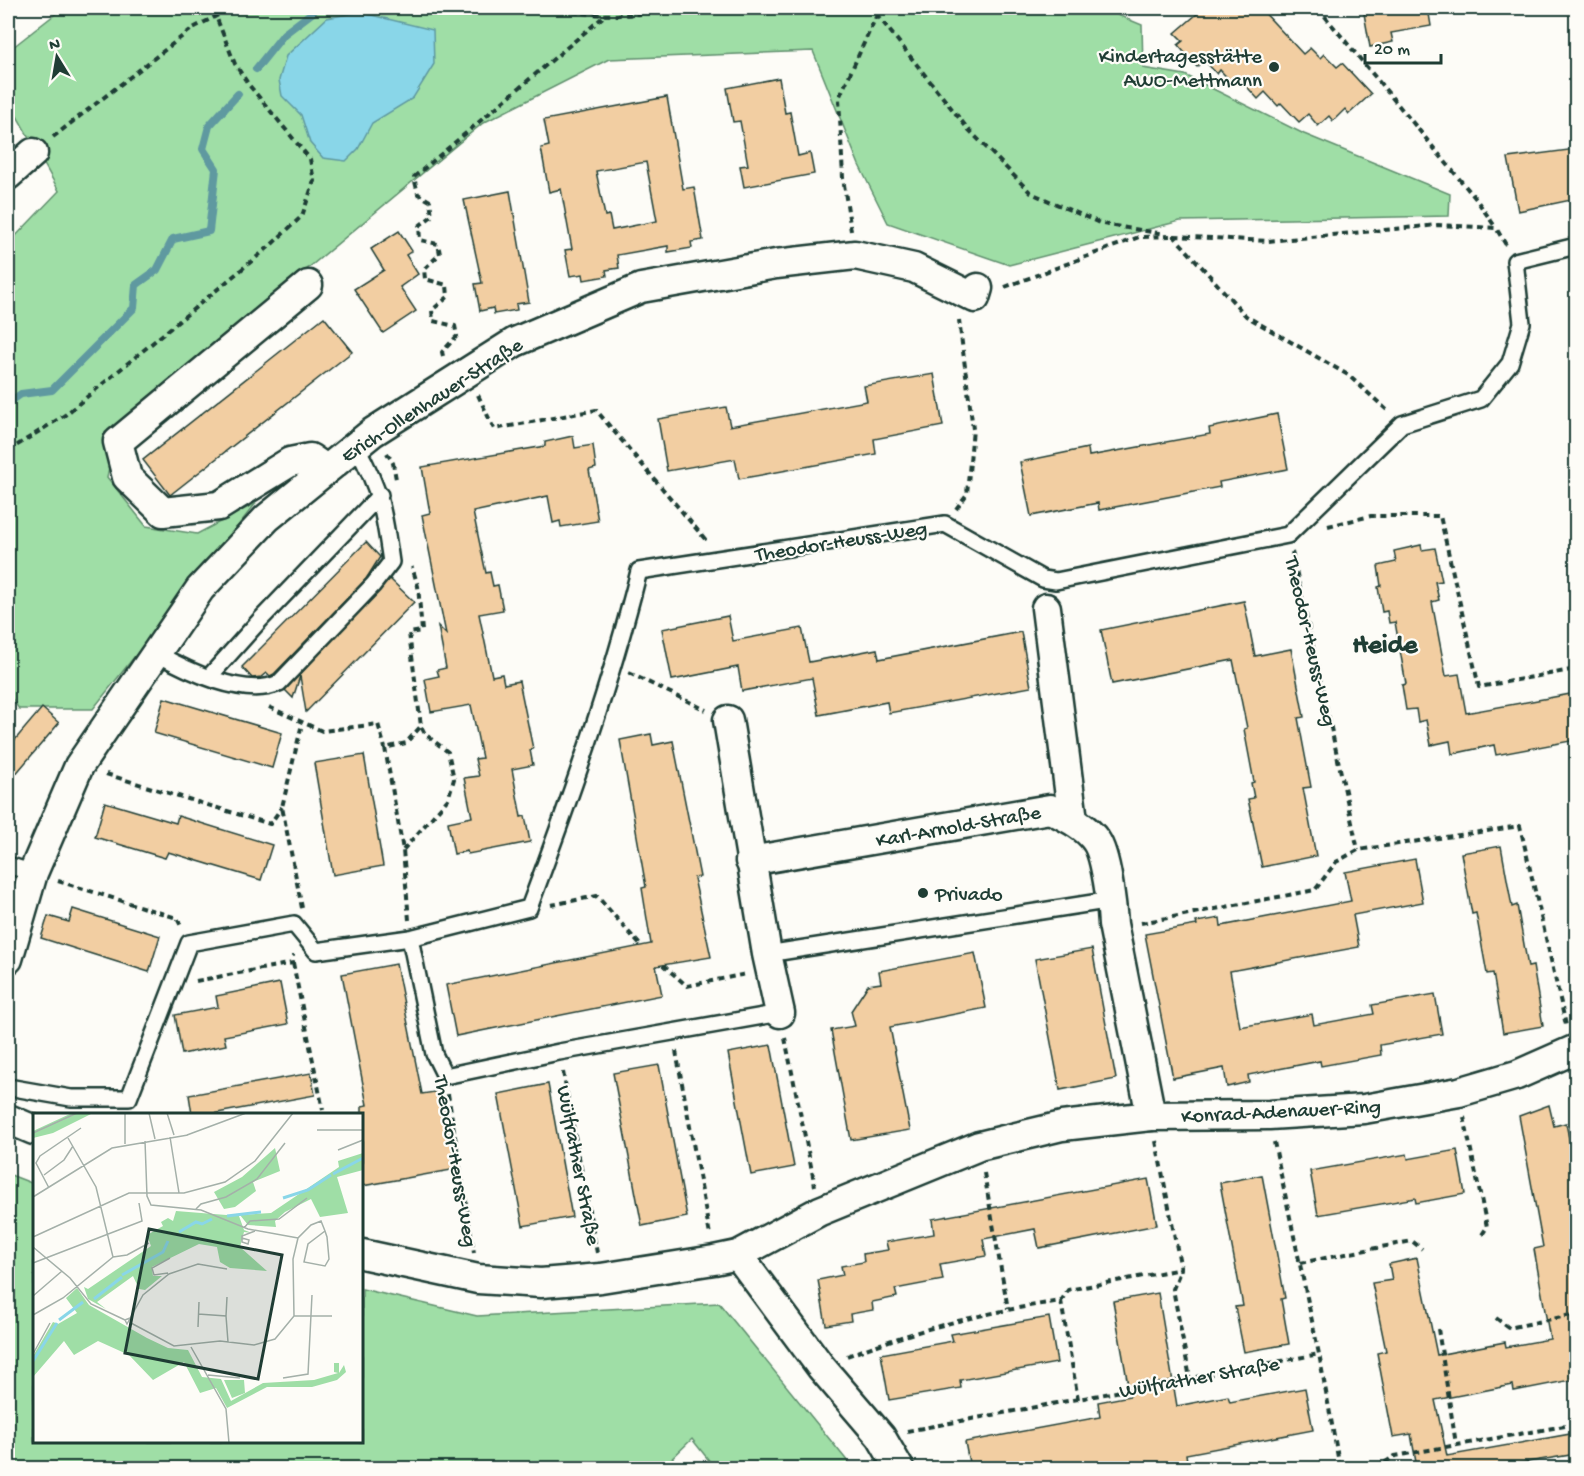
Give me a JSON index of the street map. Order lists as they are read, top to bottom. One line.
{"streets":{"street":["Erich-Ollenhauer-Straße","Karl-Arnold-Straße","Konrad-Adenauer-Ring"],"lane":["Theodor-Heuss-Weg"],"path":["Wülfrather Straße"]},"crossings":[["Karl-Arnold-Straße","Konrad-Adenauer-Ring"]],"districts":["Heide"],"places":["Kindertagesstätte AWO-Mettmann","Privado"],"scale_bar":"20 m","north":"top"}
